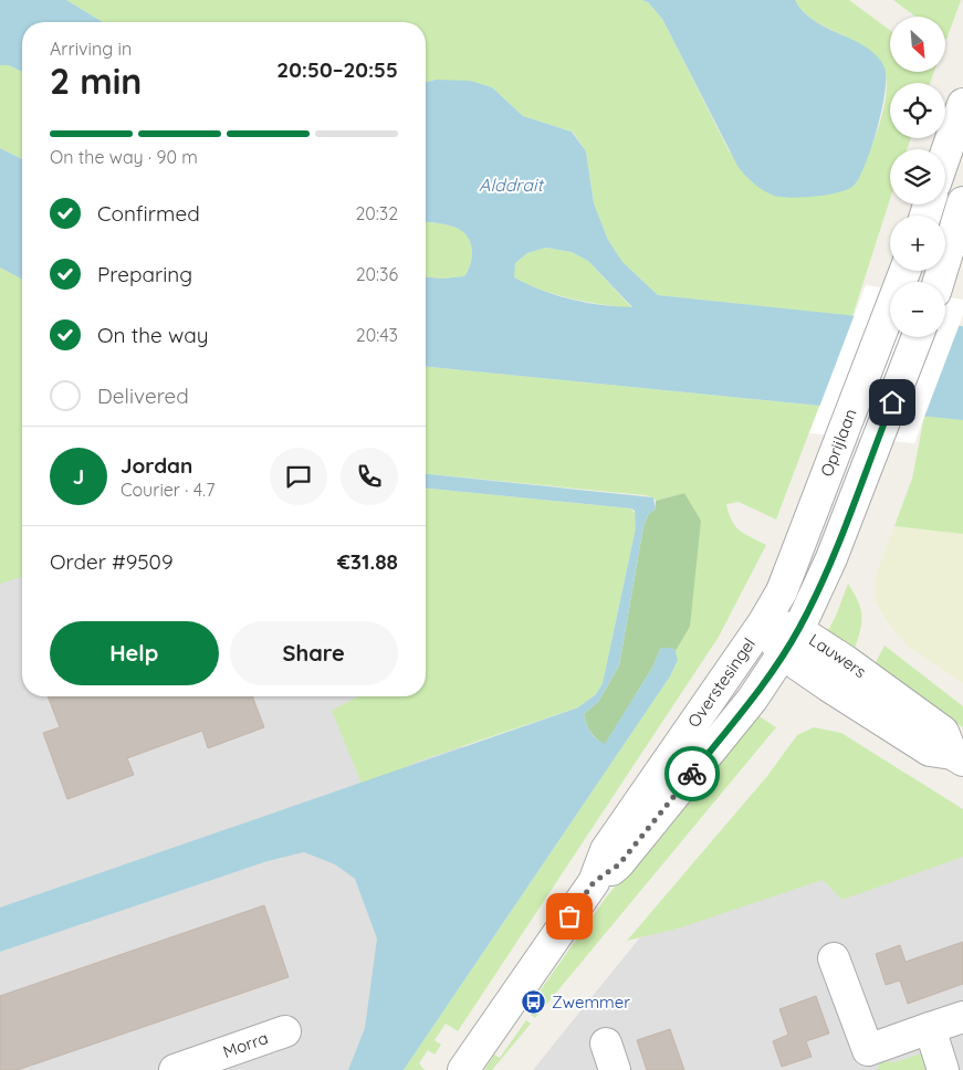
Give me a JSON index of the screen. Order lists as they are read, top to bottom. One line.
{"streets":{"street":["Oprijlaan","Lauwers","Overstesingel","Morra"]},"crossings":[["Oprijlaan","Lauwers"],["Oprijlaan","Overstesingel"],["Lauwers","Overstesingel"]],"water":["Alddrait"],"places":{"bus stop":["Zwemmer"]},"north":"bottom right","page":{"map_buttons":["+","−"],"heading":["2 min","Arriving in","20:50–20:55"],"panel":["Jordan","Courier · 4.7","Order #9509","€31.88"],"bar":"On the way · 90 m","list":[["Confirmed","20:32"],["Preparing","20:36"],["On the way","20:43"],"Delivered"],"round":"J","buttons":["Help","Share"]}}
